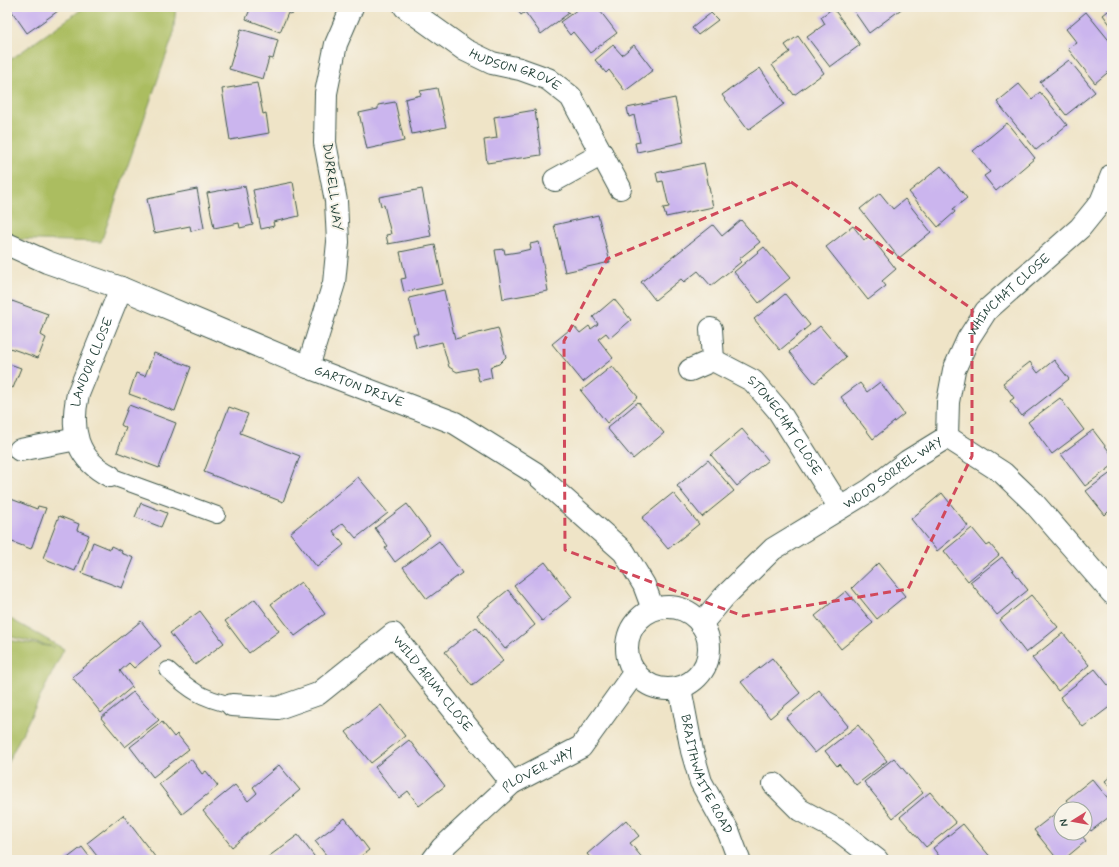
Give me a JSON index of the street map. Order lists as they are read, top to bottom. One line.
{"streets":{"street":["HUDSON GROVE","DURRELL WAY","WHINCHAT CLOSE","LANDOR CLOSE","GARTON DRIVE","STONECHAT CLOSE","WOOD SORREL WAY","WILD ARUM CLOSE","PLOVER WAY","BRAITHWAITE ROAD"]},"crossings":[["DURRELL WAY","GARTON DRIVE"],["WHINCHAT CLOSE","WOOD SORREL WAY"],["LANDOR CLOSE","GARTON DRIVE"],["GARTON DRIVE","WOOD SORREL WAY"],["GARTON DRIVE","PLOVER WAY"],["GARTON DRIVE","BRAITHWAITE ROAD"],["STONECHAT CLOSE","WOOD SORREL WAY"],["WOOD SORREL WAY","PLOVER WAY"],["WOOD SORREL WAY","BRAITHWAITE ROAD"],["WILD ARUM CLOSE","PLOVER WAY"],["PLOVER WAY","BRAITHWAITE ROAD"]],"north":"left"}
